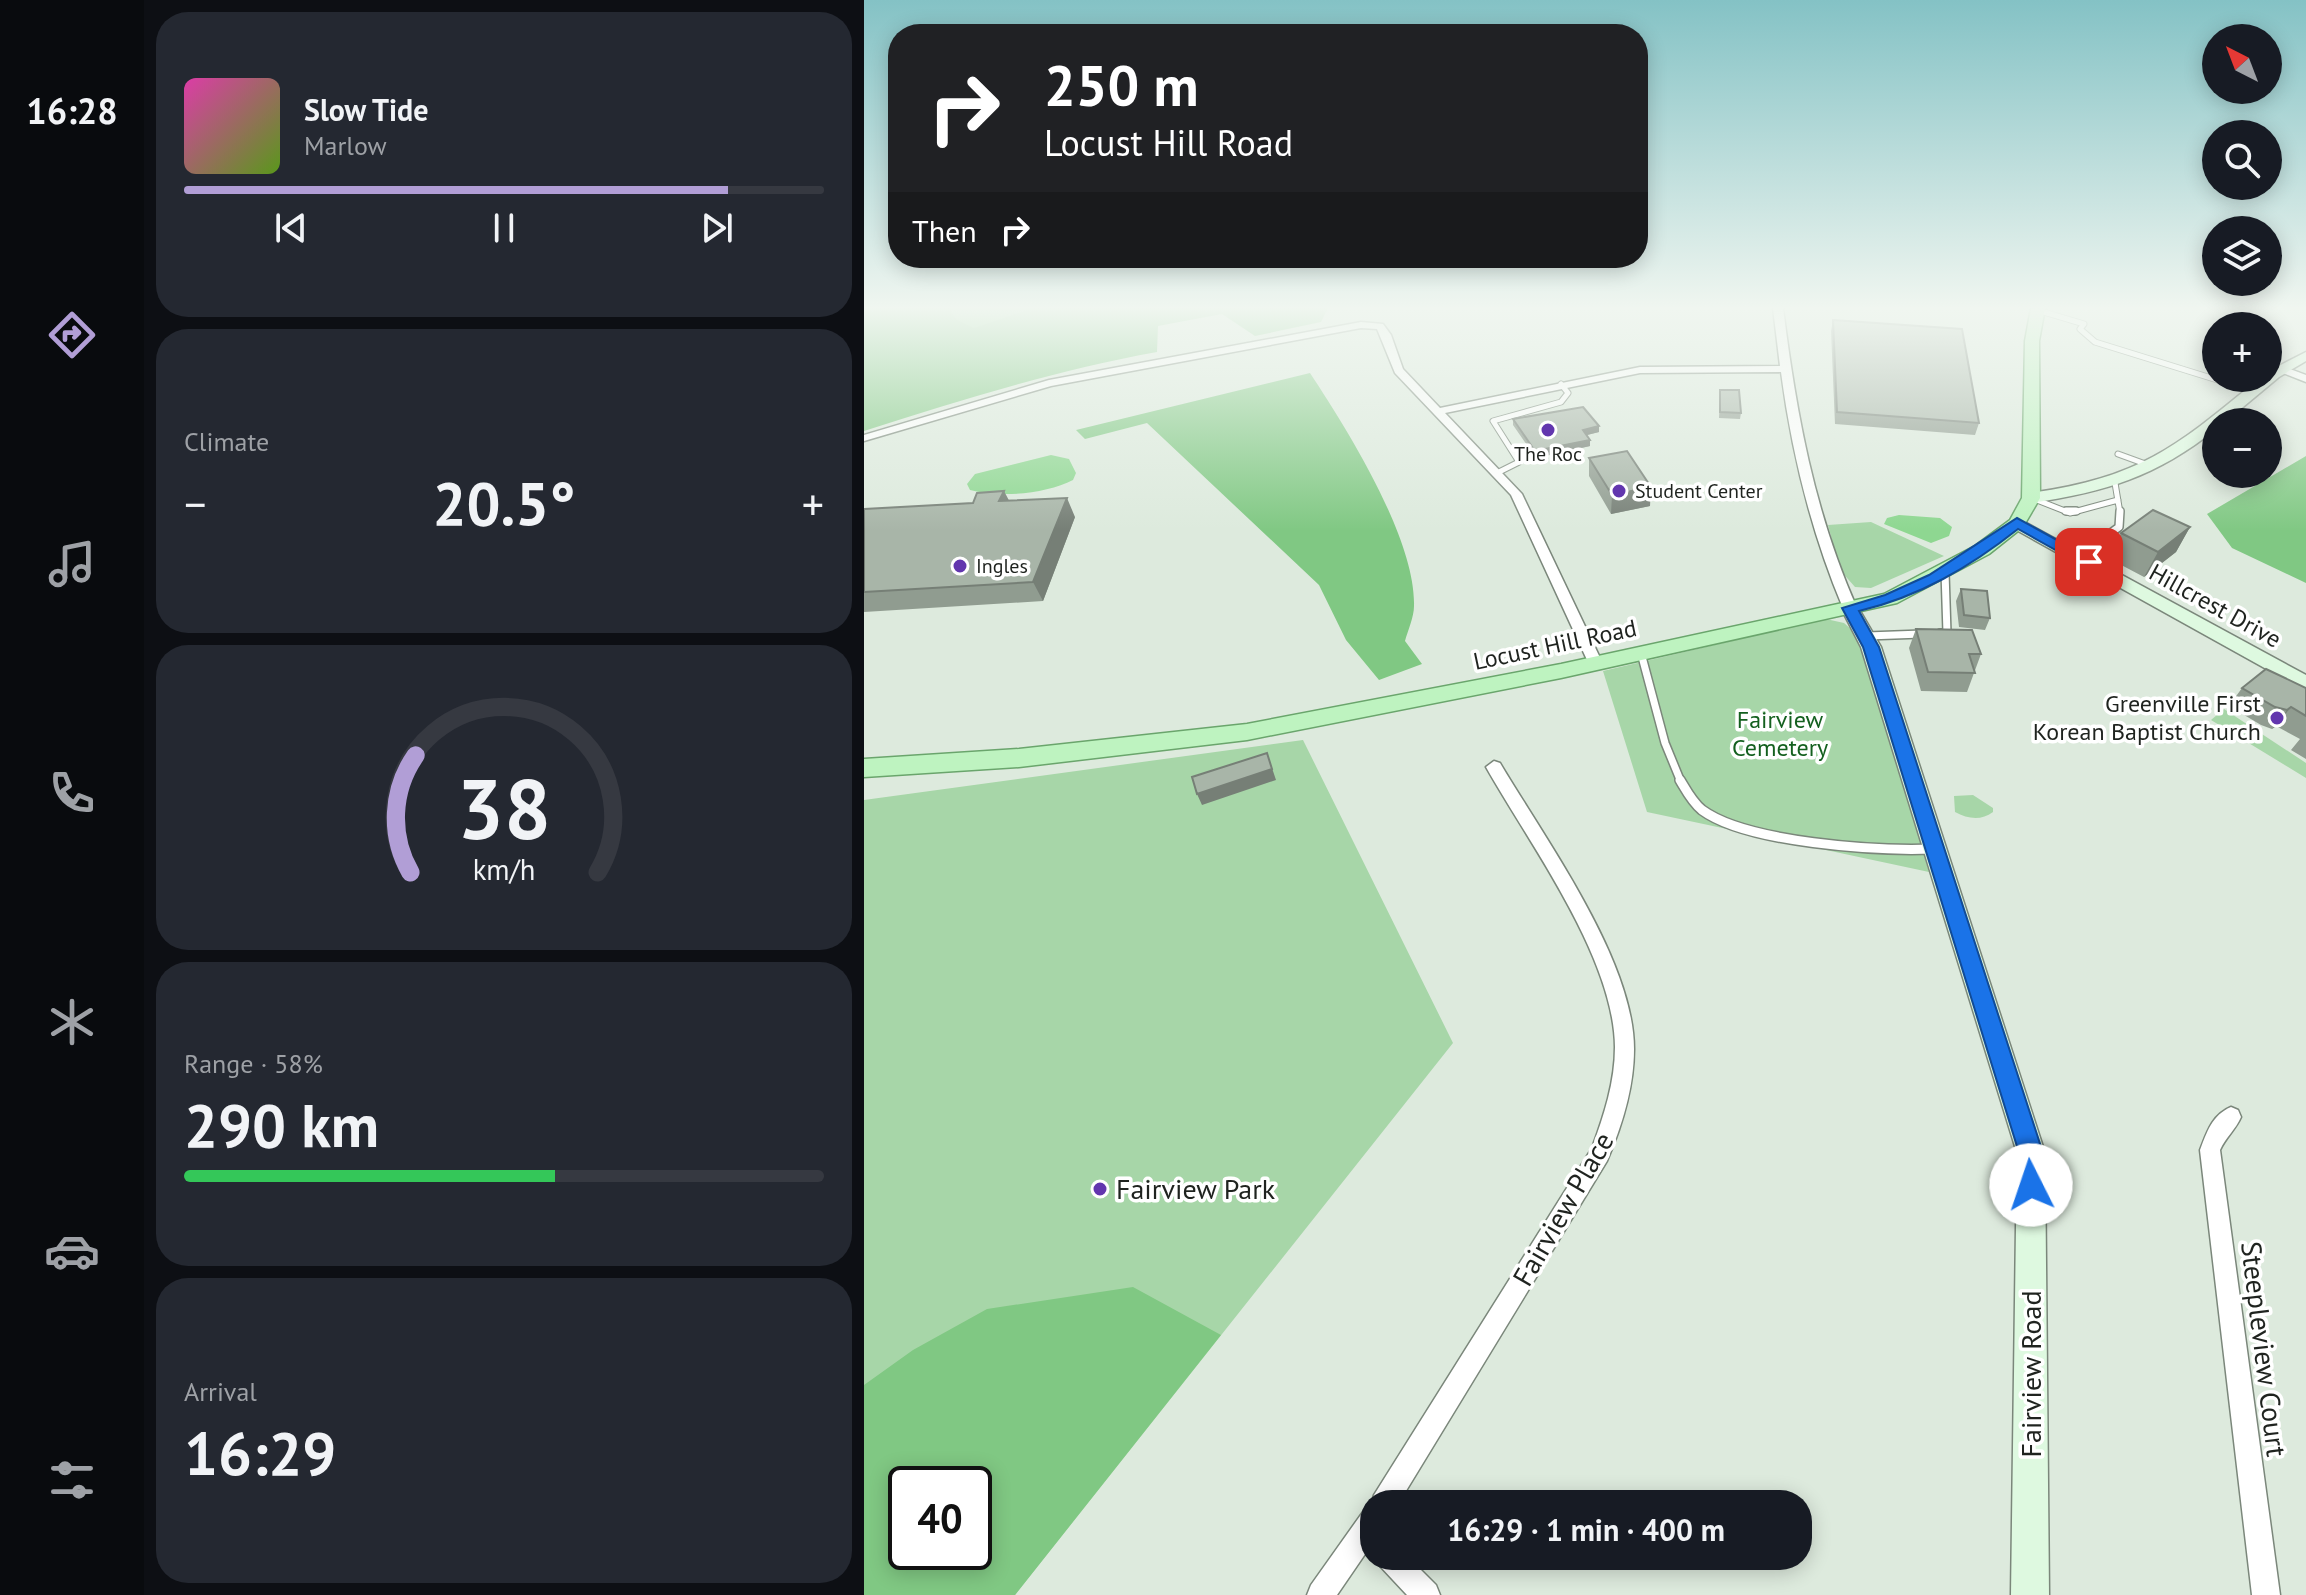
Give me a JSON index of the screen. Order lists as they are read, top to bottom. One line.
{"streets":{"main road":["Locust Hill Road"],"street":["Hillcrest Drive","Fairview Place","Steepleview Court","Fairview Road"]},"crossings":[["Hillcrest Drive","Locust Hill Road"],["Locust Hill Road","Fairview Road"]],"parks":["Fairview Cemetery"],"places":["The Roc","Student Center","Ingles","Greenville First Korean Baptist Church","Fairview Park"],"north":"top left","page":{"tabs":"16:28","map_buttons":["+","−"],"turn":["250 m","Locust Hill Road"],"song":["Slow Tide","Marlow"],"then":"Then","tile":["Climate",["Range · 58%","290 km"],["Arrival","16:29"]],"heat":["−","20.5°","+"],"limit":"40","trip":"16:29 · 1 min · 400 m","gauge":["38","km/h"]}}
